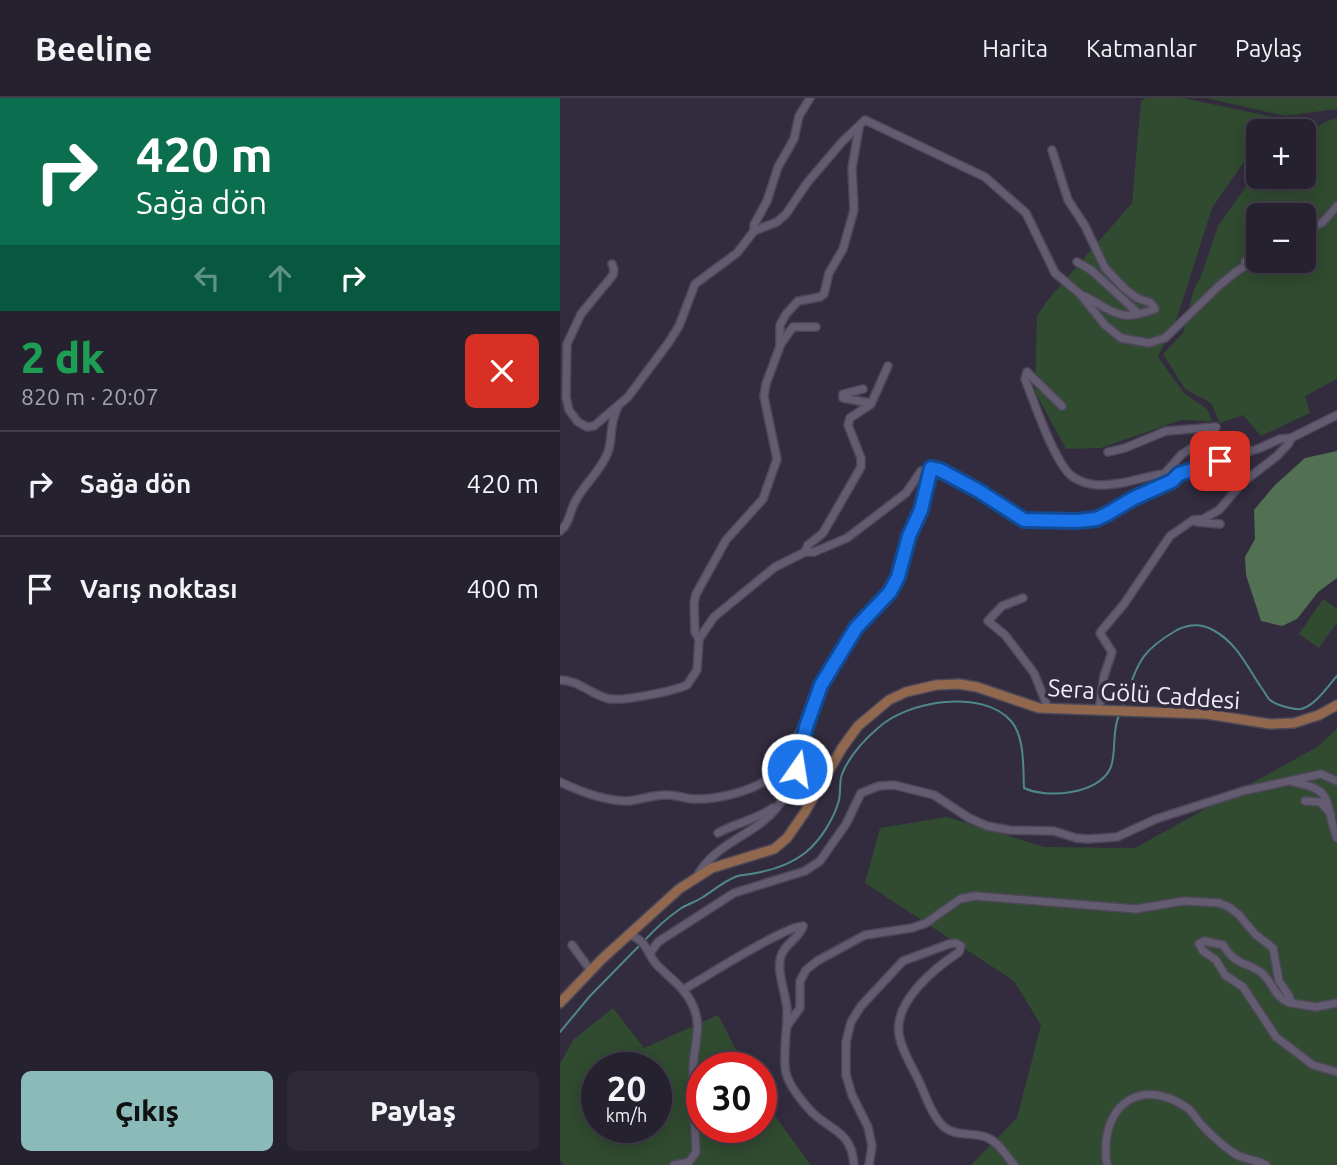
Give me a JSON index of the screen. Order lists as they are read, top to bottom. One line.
{"streets":{"main road":["Sera Gölü Caddesi"]},"page":{"header":"Beeline","nav":["Harita","Katmanlar","Paylaş"],"turn":["420 m","Sağa dön"],"map_buttons":["+","−"],"heading":["2 dk","820 m · 20:07"],"list":[{"name":"Sağa dön","value":"420 m"},{"name":"Varış noktası","value":"400 m"}],"speed":"20 km/h","limit":"30","buttons":["Çıkış","Paylaş"]}}
